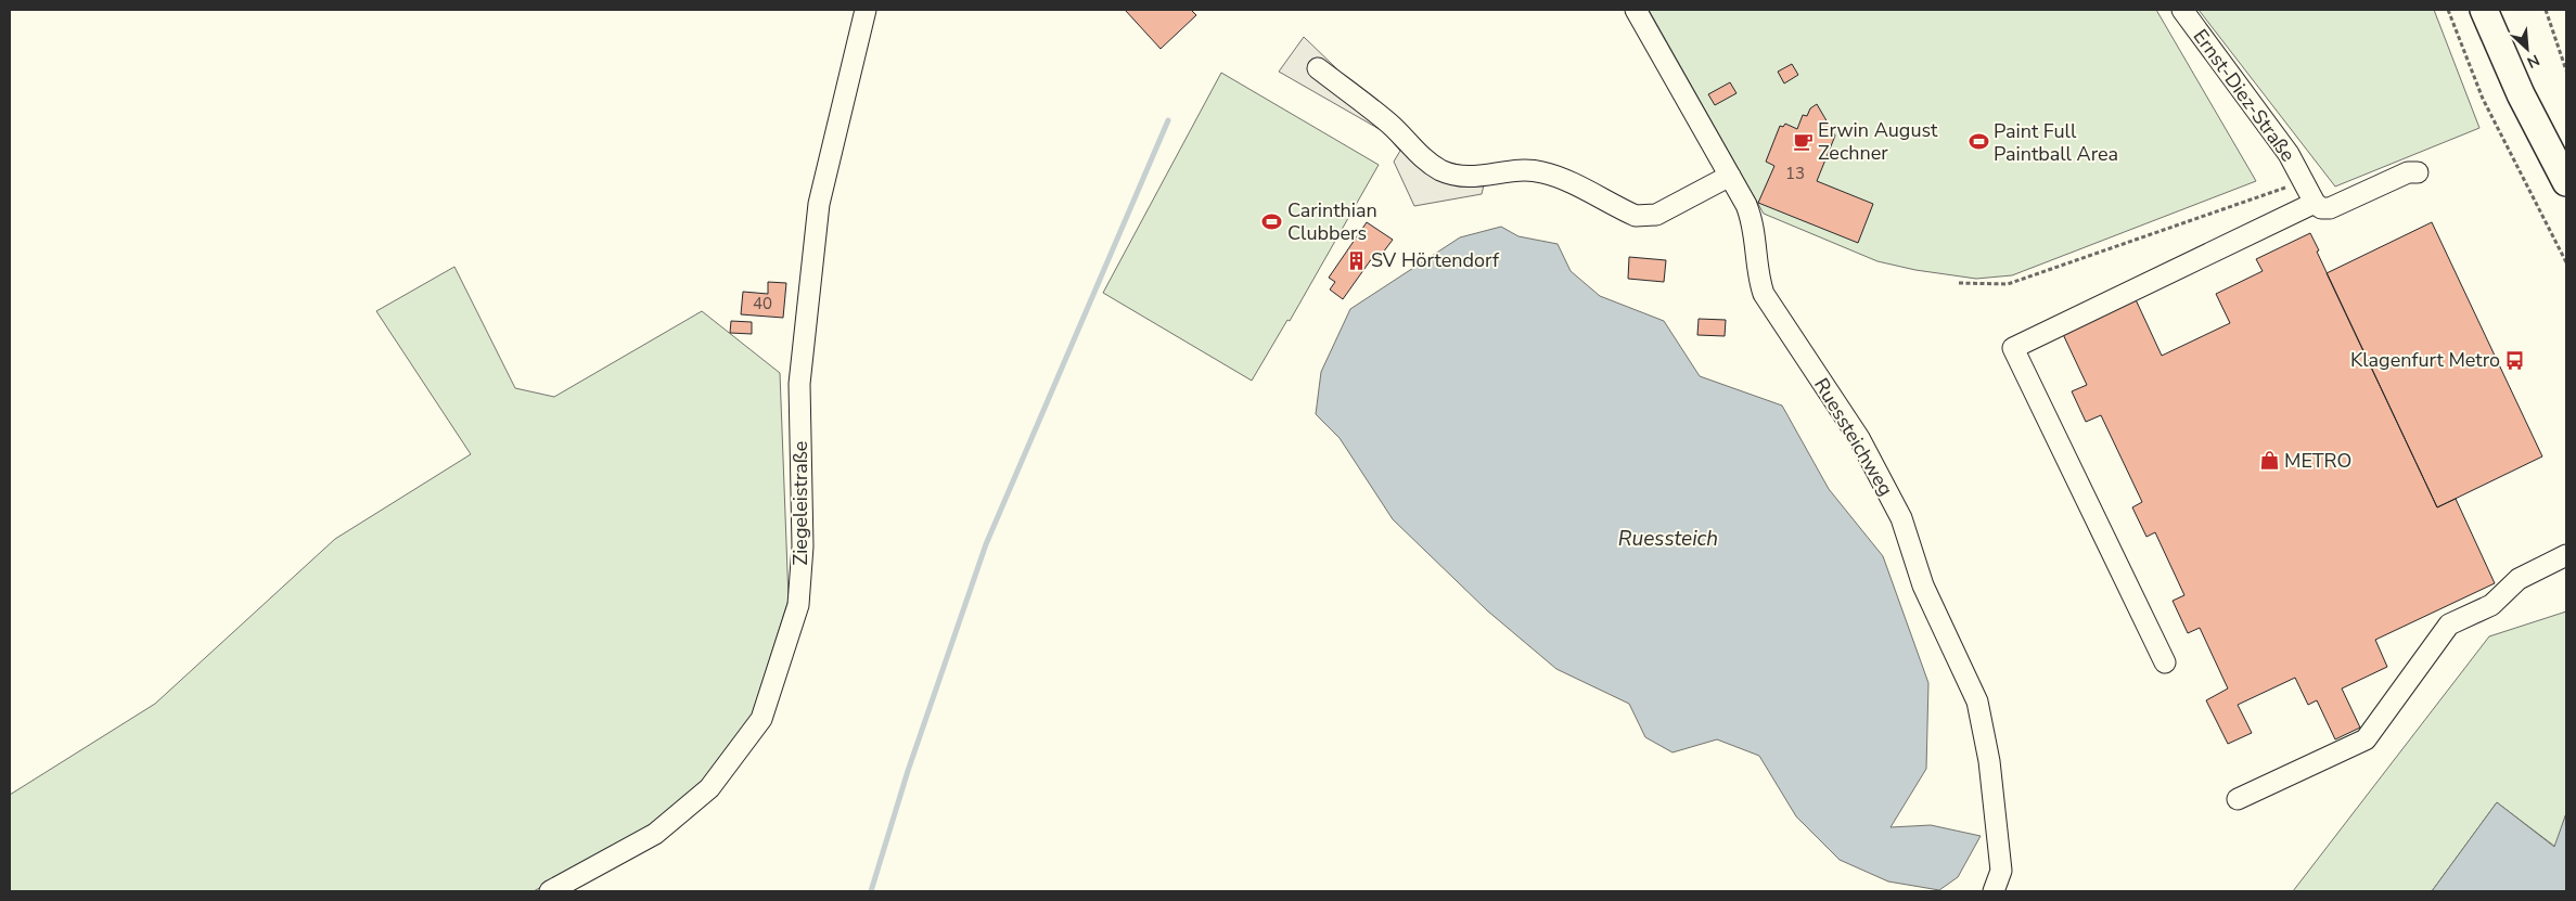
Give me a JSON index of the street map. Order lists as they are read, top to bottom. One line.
{"streets":{"street":["Ernst-Diez-Straße","Ruessteichweg","Ziegeleistraße"]},"water":["Ruessteich"],"places":{"cafe":["Erwin August Zechner"],"sports":["Paint Full Paintball Area","Carinthian Clubbers"],"building":["SV Hörtendorf"],"bus stop":["Klagenfurt Metro"],"shop":["METRO"]},"house_numbers":["13","40"],"north":"bottom right"}
